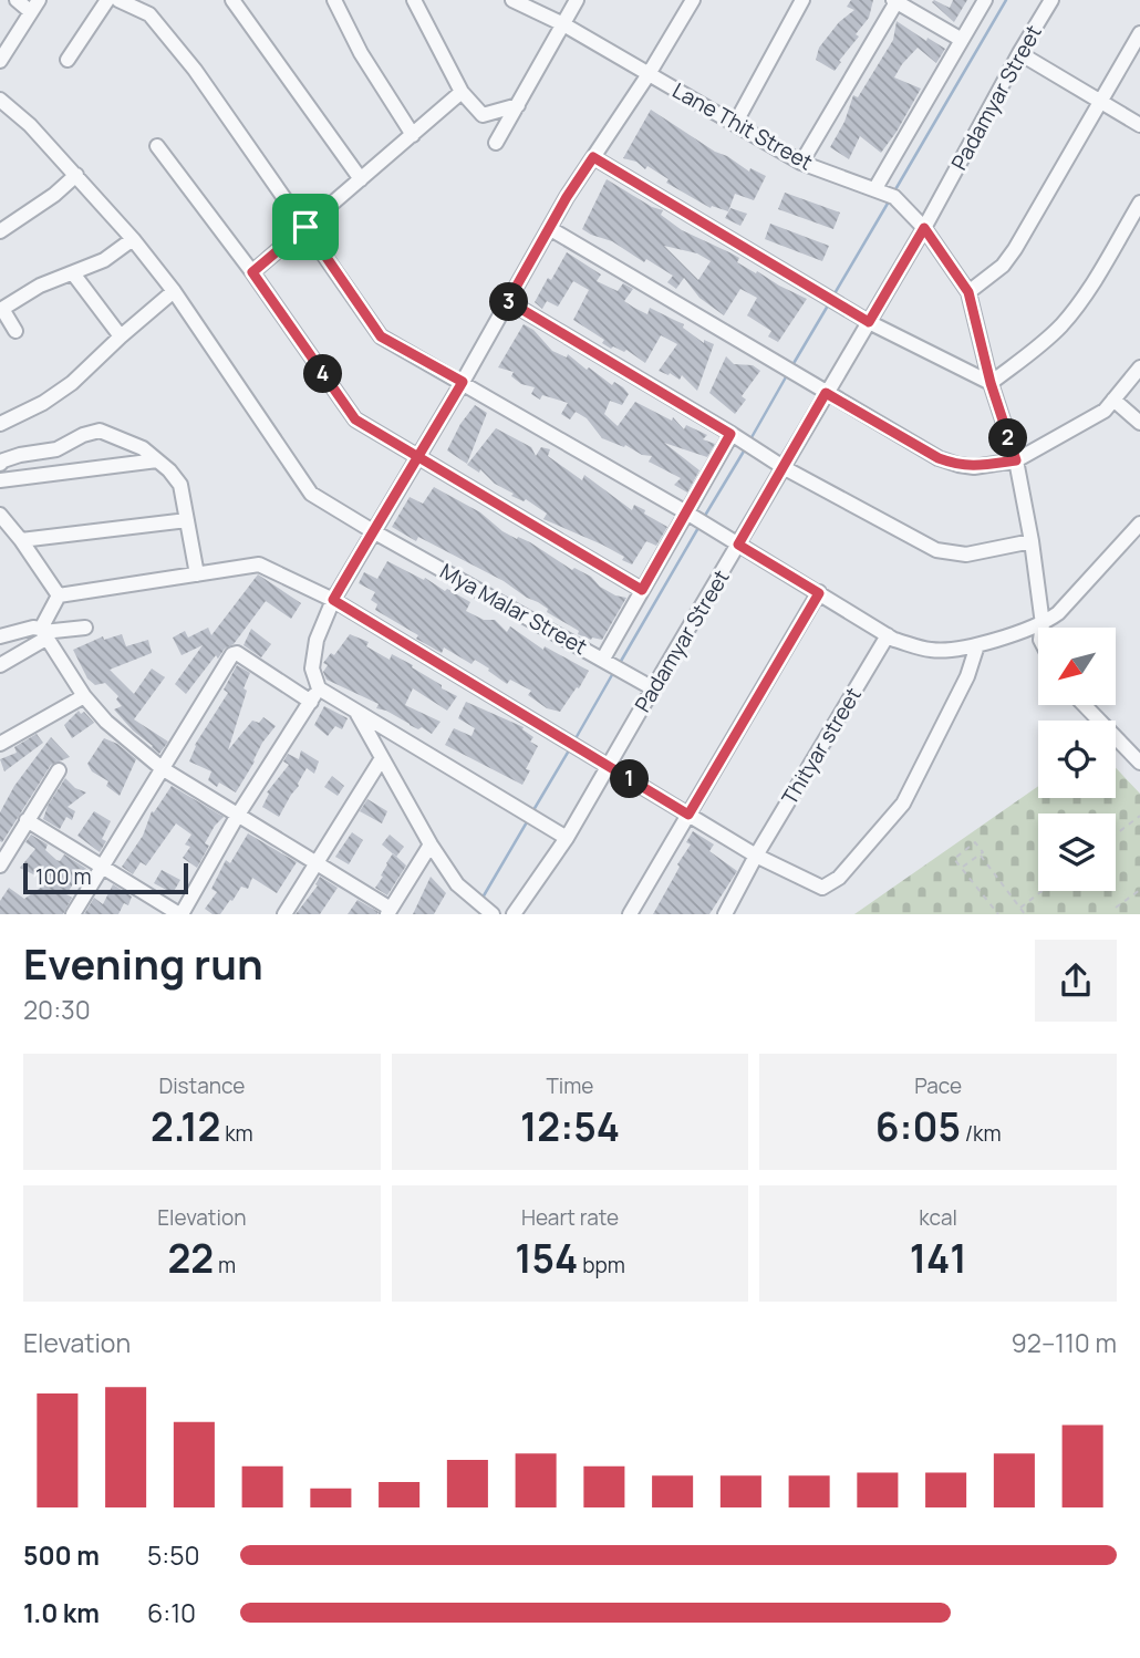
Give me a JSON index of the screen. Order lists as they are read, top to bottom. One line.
{"streets":{"street":["Padamyar Street","Lane Thit Street","Mya Malar Street","Thityar street"]},"crossings":[["Padamyar Street","Lane Thit Street"],["Padamyar Street","Mya Malar Street"]],"scale_bar":"100 m","north":"bottom left","page":{"pins":["3","4","2","1"],"scale":"100 m","heading":["Evening run","20:30"],"stats":[["Distance","2.12 km"],["Time","12:54"],["Pace","6:05 /km"],["Elevation","22 m"],["Heart rate","154 bpm"],["kcal","141"]],"chart":["Elevation","92–110 m"],"list":[{"name":"500 m","note":"5:50"},{"name":"1.0 km","note":"6:10"}]}}
